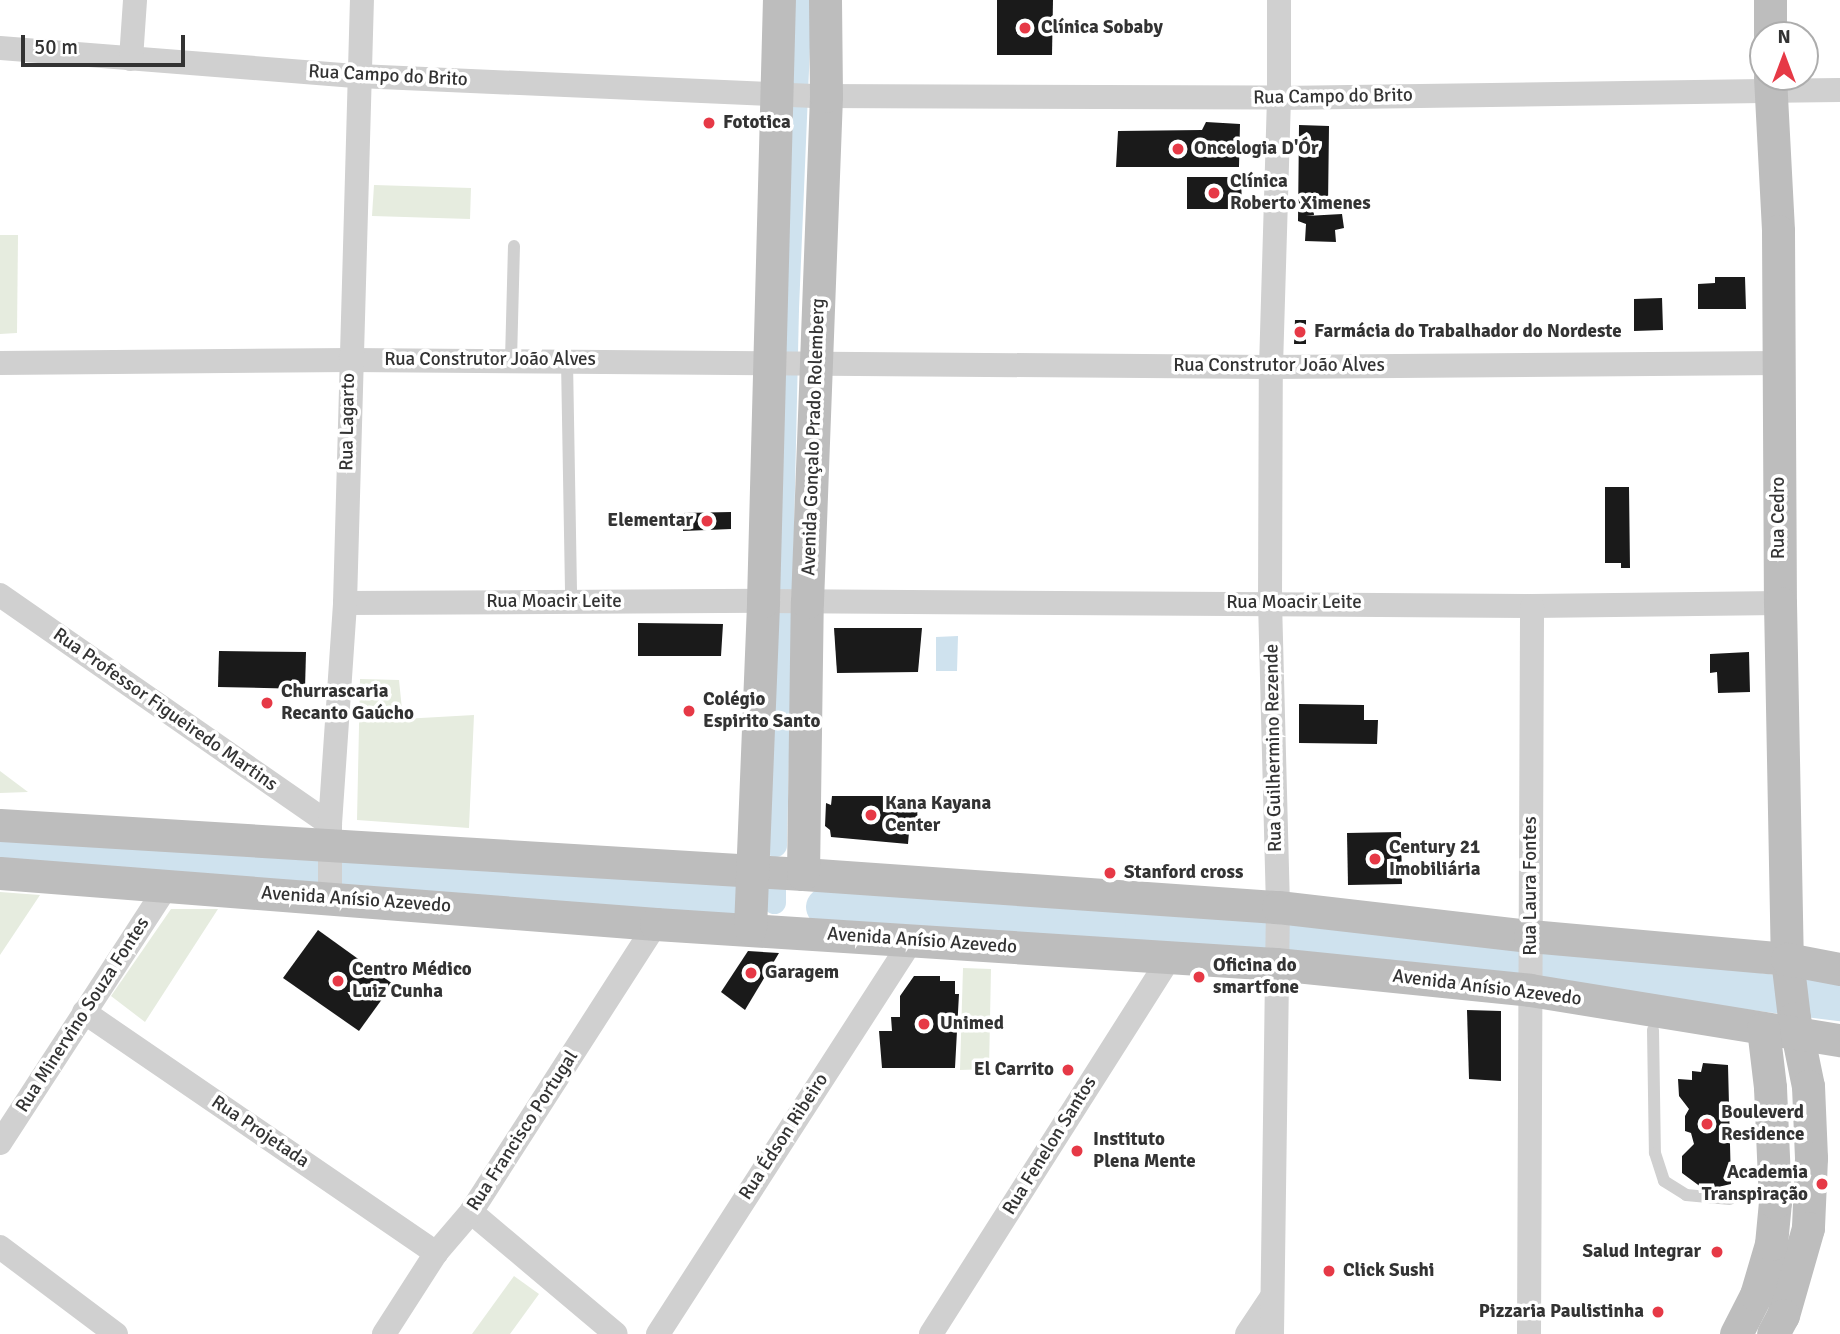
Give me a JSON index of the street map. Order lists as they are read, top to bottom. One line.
{"streets":{"street":["Rua Campo do Brito","Rua Construtor João Alves","Rua Lagarto","Avenida Gonçalo Prado Rolemberg","Rua Cedro","Rua Moacir Leite","Rua Professor Figueiredo Martins","Rua Guilhermino Rezende","Rua Laura Fontes","Avenida Anísio Azevedo","Rua Minervino Souza Fontes","Rua Francisco Portugal","Rua Projetada","Rua Édson Ribeiro","Rua Fenelon Santos"]},"crossings":[["Rua Campo do Brito","Rua Lagarto"],["Rua Campo do Brito","Avenida Gonçalo Prado Rolemberg"],["Rua Campo do Brito","Rua Guilhermino Rezende"],["Rua Construtor João Alves","Rua Lagarto"],["Rua Construtor João Alves","Avenida Gonçalo Prado Rolemberg"],["Rua Construtor João Alves","Rua Cedro"],["Rua Construtor João Alves","Rua Guilhermino Rezende"],["Rua Lagarto","Rua Moacir Leite"],["Rua Lagarto","Rua Professor Figueiredo Martins"],["Rua Lagarto","Avenida Anísio Azevedo"],["Avenida Gonçalo Prado Rolemberg","Rua Moacir Leite"],["Avenida Gonçalo Prado Rolemberg","Avenida Anísio Azevedo"],["Rua Cedro","Rua Moacir Leite"],["Rua Cedro","Avenida Anísio Azevedo"],["Rua Moacir Leite","Rua Guilhermino Rezende"],["Rua Moacir Leite","Rua Laura Fontes"],["Rua Professor Figueiredo Martins","Avenida Anísio Azevedo"],["Rua Guilhermino Rezende","Avenida Anísio Azevedo"],["Rua Laura Fontes","Avenida Anísio Azevedo"],["Avenida Anísio Azevedo","Rua Minervino Souza Fontes"],["Avenida Anísio Azevedo","Rua Francisco Portugal"],["Avenida Anísio Azevedo","Rua Édson Ribeiro"],["Avenida Anísio Azevedo","Rua Fenelon Santos"],["Rua Minervino Souza Fontes","Rua Projetada"],["Rua Francisco Portugal","Rua Projetada"]],"places":["Clínica Sobaby","Fototica","Oncologia D'Ór","Clínica Roberto Ximenes","Farmácia do Trabalhador do Nordeste","Elementar","Churrascaria Recanto Gaúcho","Colégio Espirito Santo","Kana Kayana Center","Century 21 Imobiliária","Stanford cross","Garagem","Oficina do smartfone","Centro Médico Luiz Cunha","Unimed","El Carrito","Bouleverd Residence","Instituto Plena Mente","Academia Transpiração","Salud Integrar","Click Sushi","Pizzaria Paulistinha"],"scale_bar":"50 m","north":"top"}
